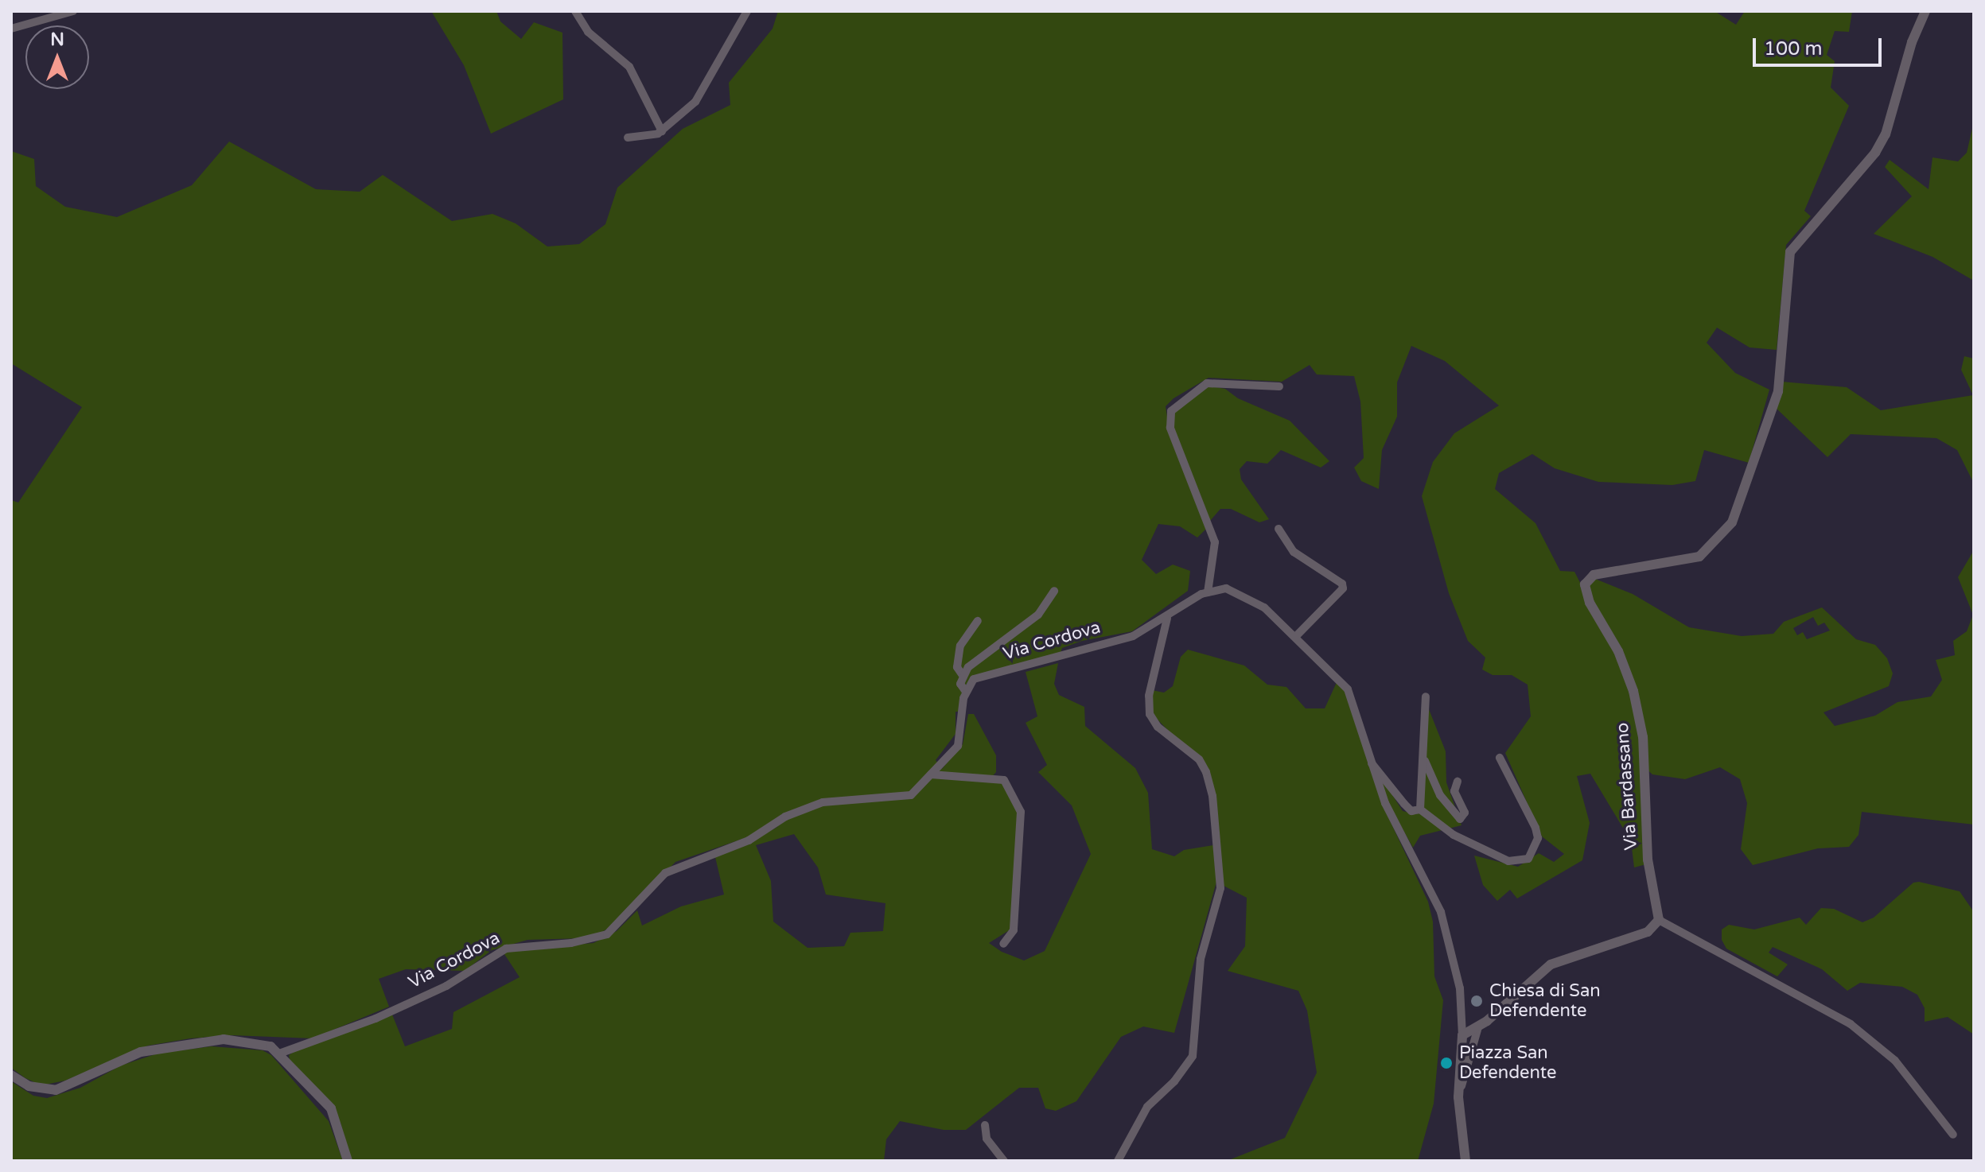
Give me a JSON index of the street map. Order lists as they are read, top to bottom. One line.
{"streets":{"street":["Via Cordova","Via Bardassano"]},"places":["Chiesa di San Defendente","Piazza San Defendente"],"scale_bar":"100 m","north":"top"}
